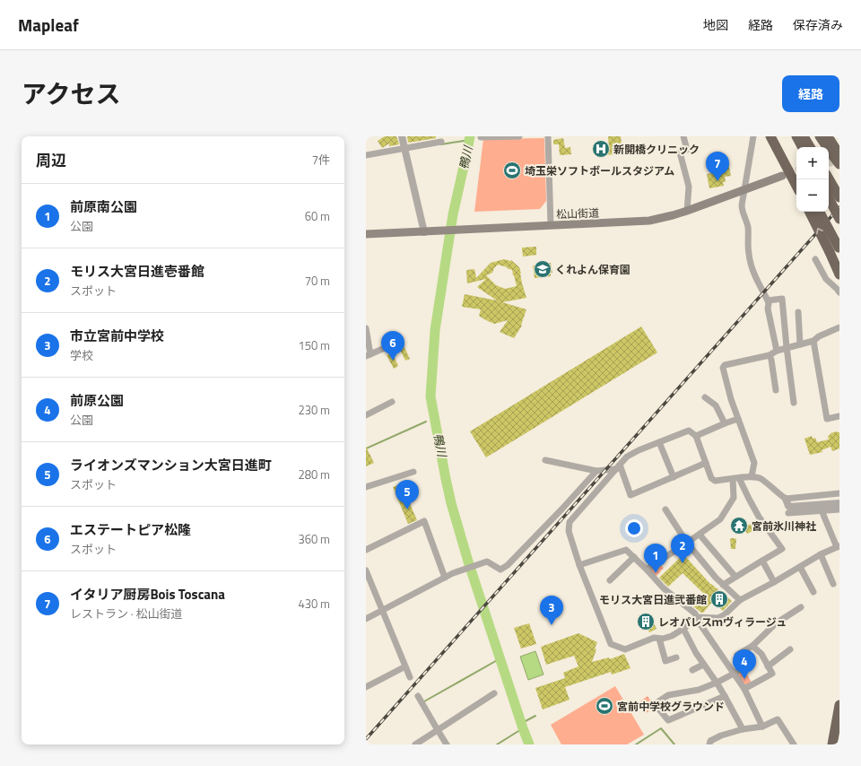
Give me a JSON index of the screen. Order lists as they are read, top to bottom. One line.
{"streets":{"main road":["松山街道"]},"water":["鴨川"],"places":{"hospital":["新開橋クリニック"],"sports":["埼玉栄ソフトボールスタジアム","宮前中学校グラウンド"],"school or university":["くれよん保育園"],"temple":["宮前氷川神社"],"building":["モリス大宮日進弐番館","レオパレスｍヴィラージュ"]},"page":{"header":"Mapleaf","nav":["地図","経路","保存済み"],"title":"アクセス","buttons":"経路","heading":["周辺","7件"],"map_buttons":["+","−"],"pins":["7","6","5","2","1","3","4"],"list":[{"mark":"1","name":"前原南公園","note":"公園","value":"60 m"},{"mark":"2","name":"モリス大宮日進壱番館","note":"スポット","value":"70 m"},{"mark":"3","name":"市立宮前中学校","note":"学校","value":"150 m"},{"mark":"4","name":"前原公園","note":"公園","value":"230 m"},{"mark":"5","name":"ライオンズマンション大宮日進町","note":"スポット","value":"280 m"},{"mark":"6","name":"エステートピア松隆","note":"スポット","value":"360 m"},{"mark":"7","name":"イタリア厨房Bois Toscana","note":"レストラン · 松山街道","value":"430 m"}]}}
